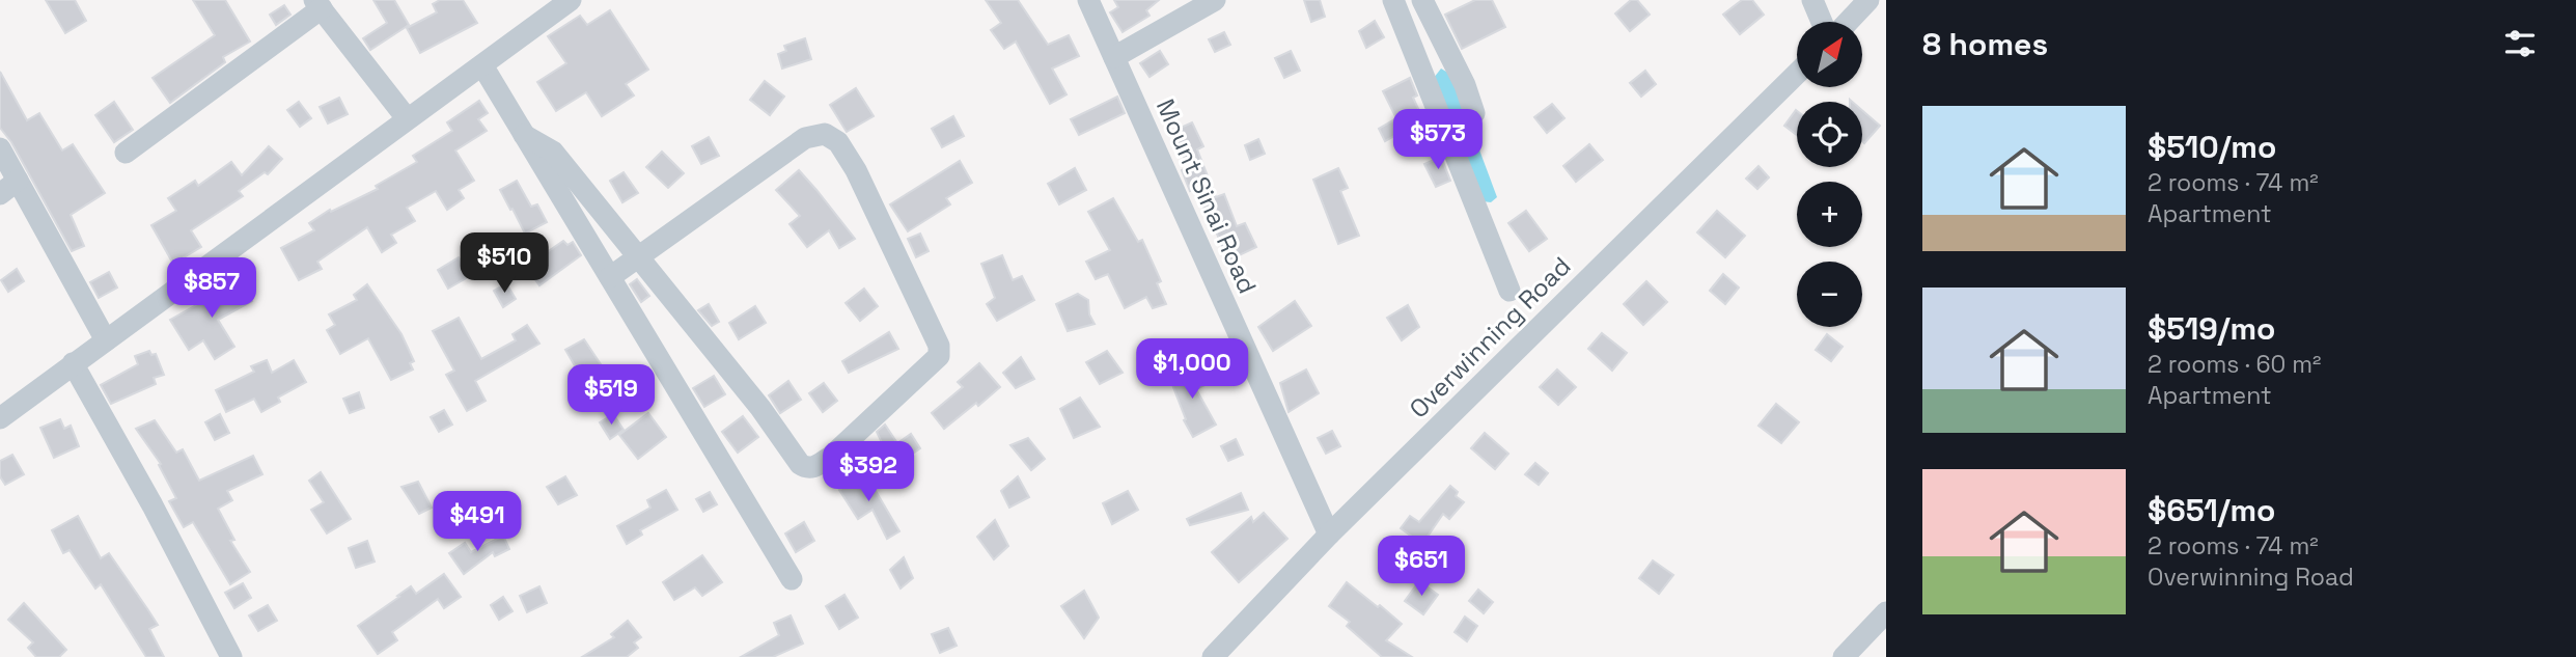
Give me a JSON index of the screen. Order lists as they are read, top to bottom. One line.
{"streets":{"street":["Mount Sinai Road","Overwinning Road"]},"crossings":[["Mount Sinai Road","Overwinning Road"]],"north":"top right","page":{"heading":"8 homes","map_buttons":["+","−"],"list":[{"name":"$510/mo","note":"2 rooms · 74 m² · Apartment"},{"name":"$519/mo","note":"2 rooms · 60 m² · Apartment"},{"name":"$651/mo","note":"2 rooms · 74 m² · Overwinning Road"}],"price":["$573","$510","$857","$1,000","$519","$392","$491","$651"]}}
